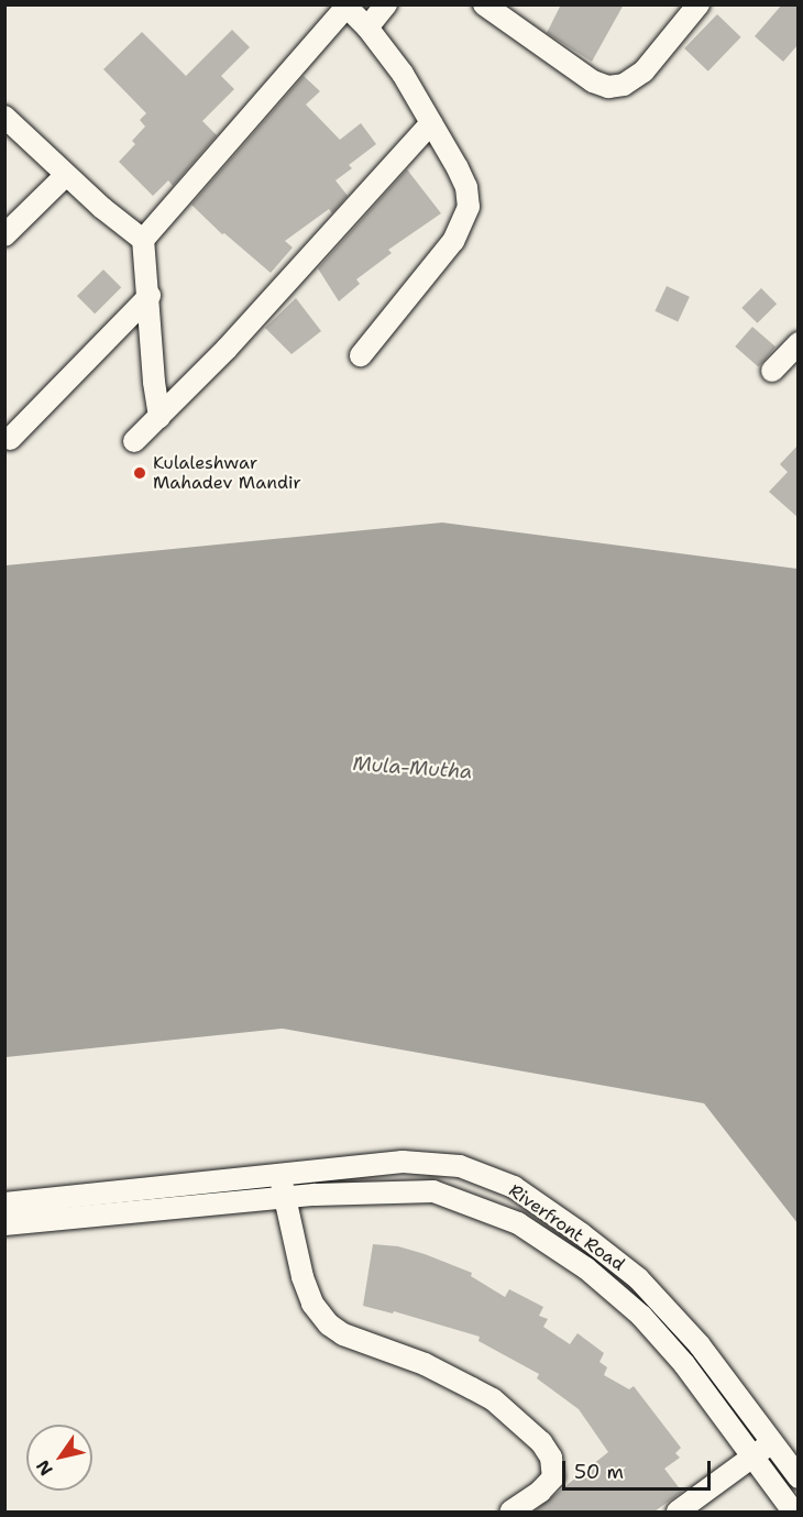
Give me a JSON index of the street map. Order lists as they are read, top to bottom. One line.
{"streets":{"street":["Riverfront Road"]},"water":["Mula-Mutha"],"places":["Kulaleshwar Mahadev Mandir"],"scale_bar":"50 m","north":"bottom left"}
